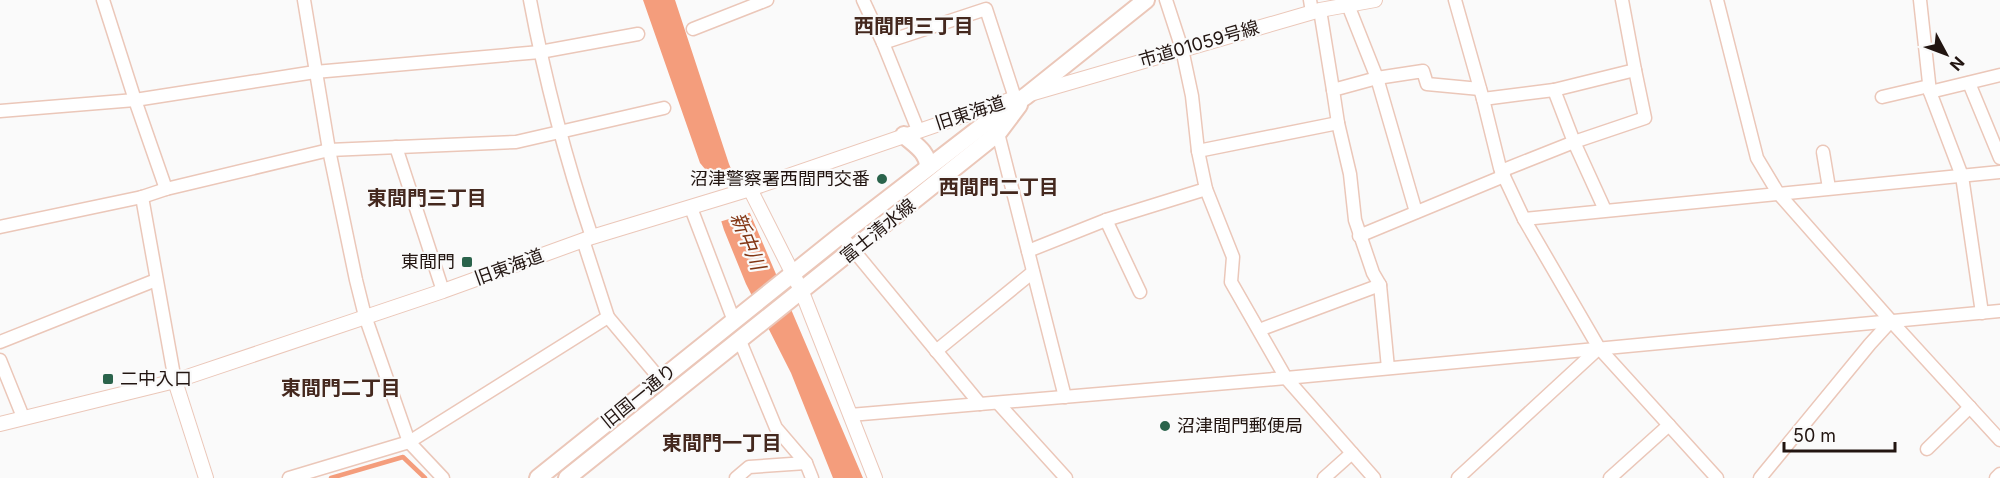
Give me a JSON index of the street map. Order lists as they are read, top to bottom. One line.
{"streets":{"main road":["富士清水線","旧国一通り"],"street":["市道01059号線","旧東海道"]},"crossings":[["市道01059号線","旧東海道"],["市道01059号線","富士清水線"],["旧東海道","富士清水線"],["富士清水線","旧国一通り"]],"districts":["西間門三丁目","西間門二丁目","東間門三丁目","東間門二丁目","東間門一丁目"],"water":["新中川"],"places":{"other":["沼津警察署西間門交番","沼津間門郵便局"],"transit":["東間門","二中入口"]},"scale_bar":"50 m","north":"bottom right"}
